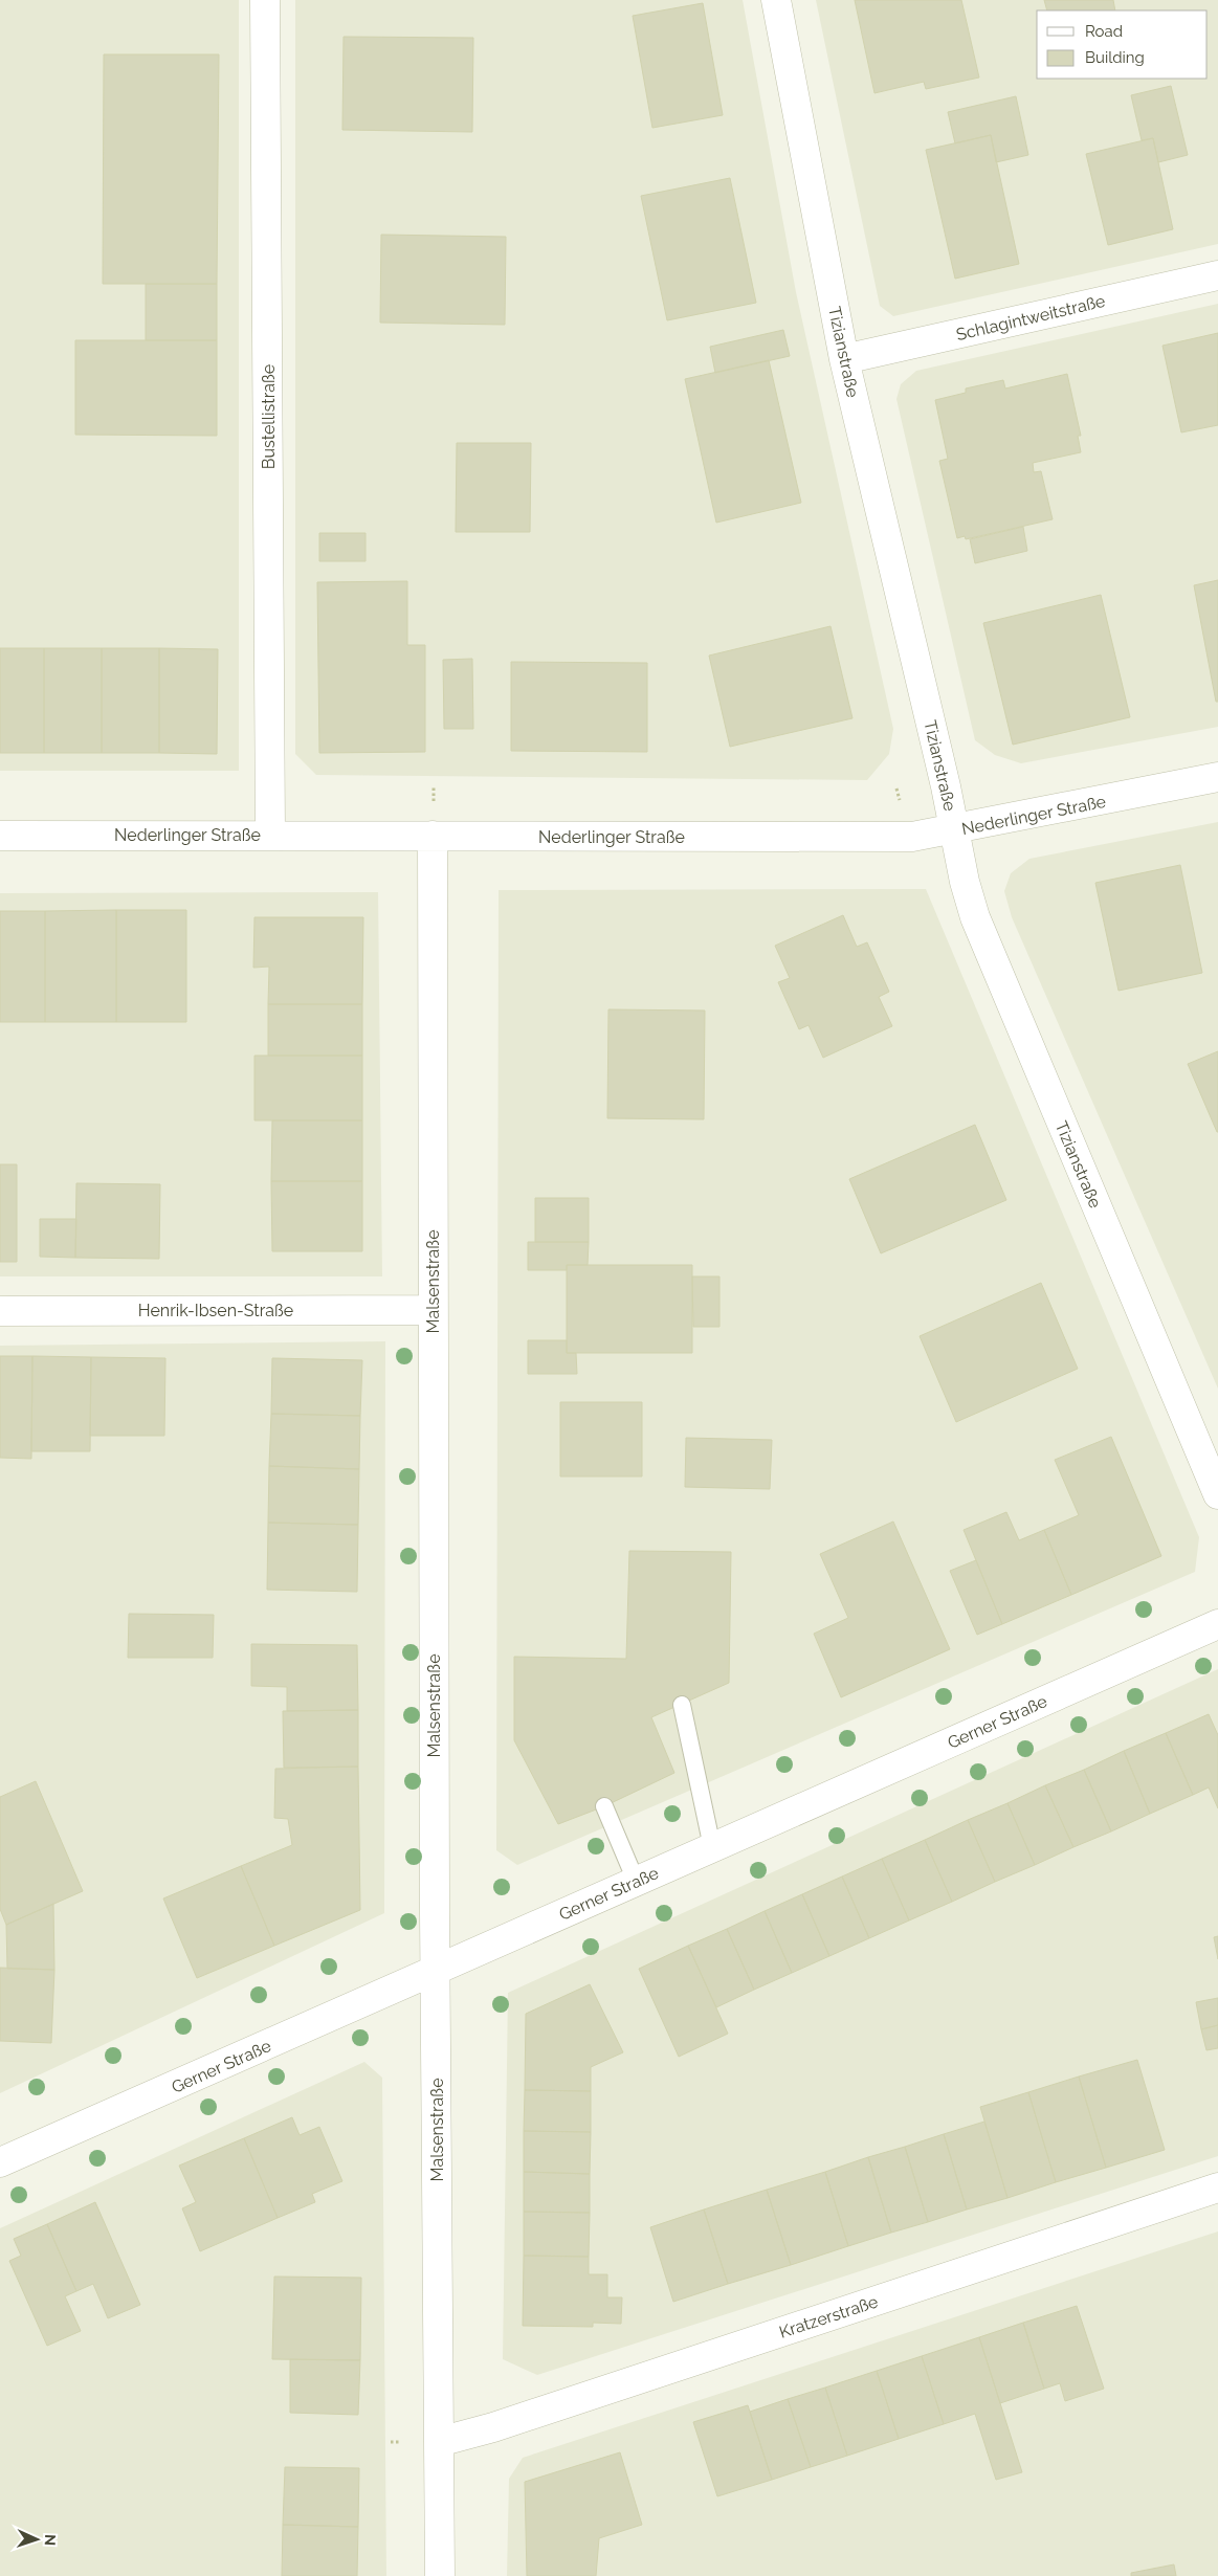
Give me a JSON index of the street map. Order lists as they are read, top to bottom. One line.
{"streets":{"street":["Schlagintweitstraße","Tizianstraße","Bustellistraße","Nederlinger Straße","Malsenstraße","Henrik-Ibsen-Straße","Gerner Straße","Kratzerstraße"]},"crossings":[["Schlagintweitstraße","Tizianstraße"],["Tizianstraße","Nederlinger Straße"],["Bustellistraße","Nederlinger Straße"],["Nederlinger Straße","Malsenstraße"],["Malsenstraße","Henrik-Ibsen-Straße"],["Malsenstraße","Gerner Straße"],["Malsenstraße","Kratzerstraße"]],"legend":["Road","Building"],"north":"right"}
